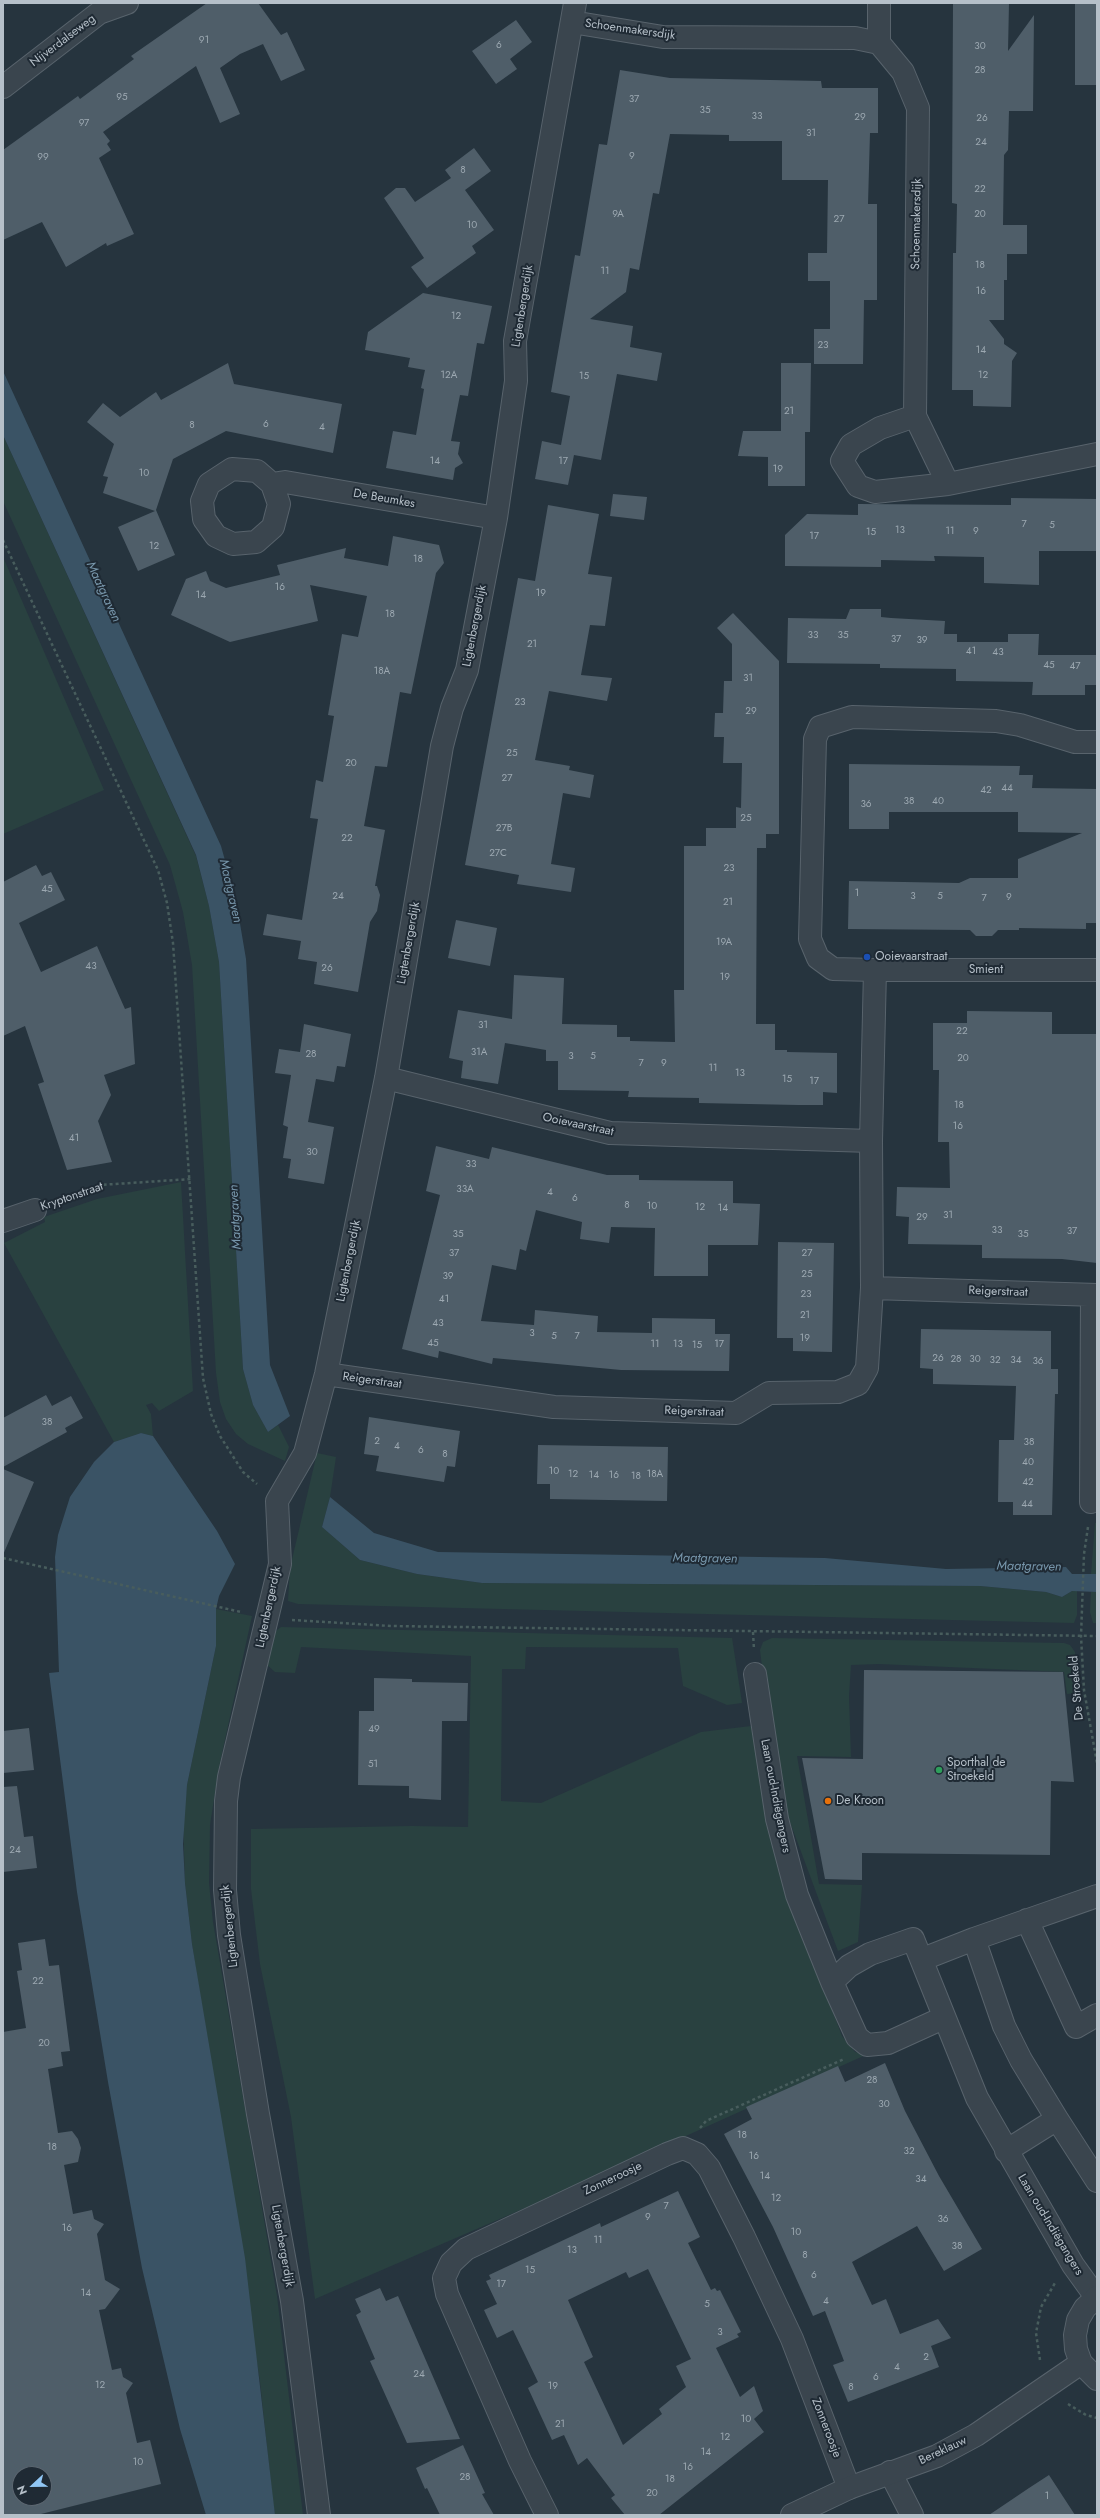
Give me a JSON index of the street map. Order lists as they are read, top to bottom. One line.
{"streets":{"street":["Schoenmakersdijk","Nijverdalseweg","Ligtenbergerdijk","De Beumkes","Smient","Ooievaarstraat","Kryptonstraat","Reigerstraat","Laan oud-Indiëgangers","Zonneroosje","Bereklauw"],"path":["De Stroekeld"]},"crossings":[["Schoenmakersdijk","Ligtenbergerdijk"],["Ligtenbergerdijk","De Beumkes"],["Ligtenbergerdijk","Ooievaarstraat"],["Ligtenbergerdijk","Reigerstraat"],["Zonneroosje","Bereklauw"]],"water":["Maatgraven"],"places":["Ooievaarstraat","Sporthal de Stroekeld","De Kroon"],"house_numbers":["91","6","30","28","95","37","35","33","29","26","97","31","24","9","99","8","22","9A","20","27","10","18","11","16","12","23","14","12A","12","15","21","6","8","4","14","17","19","10","7","5","13","11","9","15","17","12","18","16","19","14","18","33","35","37","39","21","41","43","45","47","18A","31","23","29","25","20","27","44","42","38","40","36","25","27B","22","27C","23","45","1","24","3","5","9","7","21","19A","43","26","19","31","22","31A","28","3","5","20","7","9","11","13","15","17","18","16","41","30","33","33A","4","6","8","10","12","14","31","29","33","37","35","35","37","27","25","39","23","41","21","43","3","5","7","19","45","11","13","17","15","26","28","30","32","34","36","38","2","38","4","6","8","40","10","12","18A","14","16","18","42","44","49","51","24","22","20","28","30","18","18","32","16","14","34","12","7","9","36","16","10","11","38","13","8","15","6","17","14","4","5","3","2","4","24","6","12","19","8","10","21","12","14","10","16","28","18","20","1"],"north":"left"}
